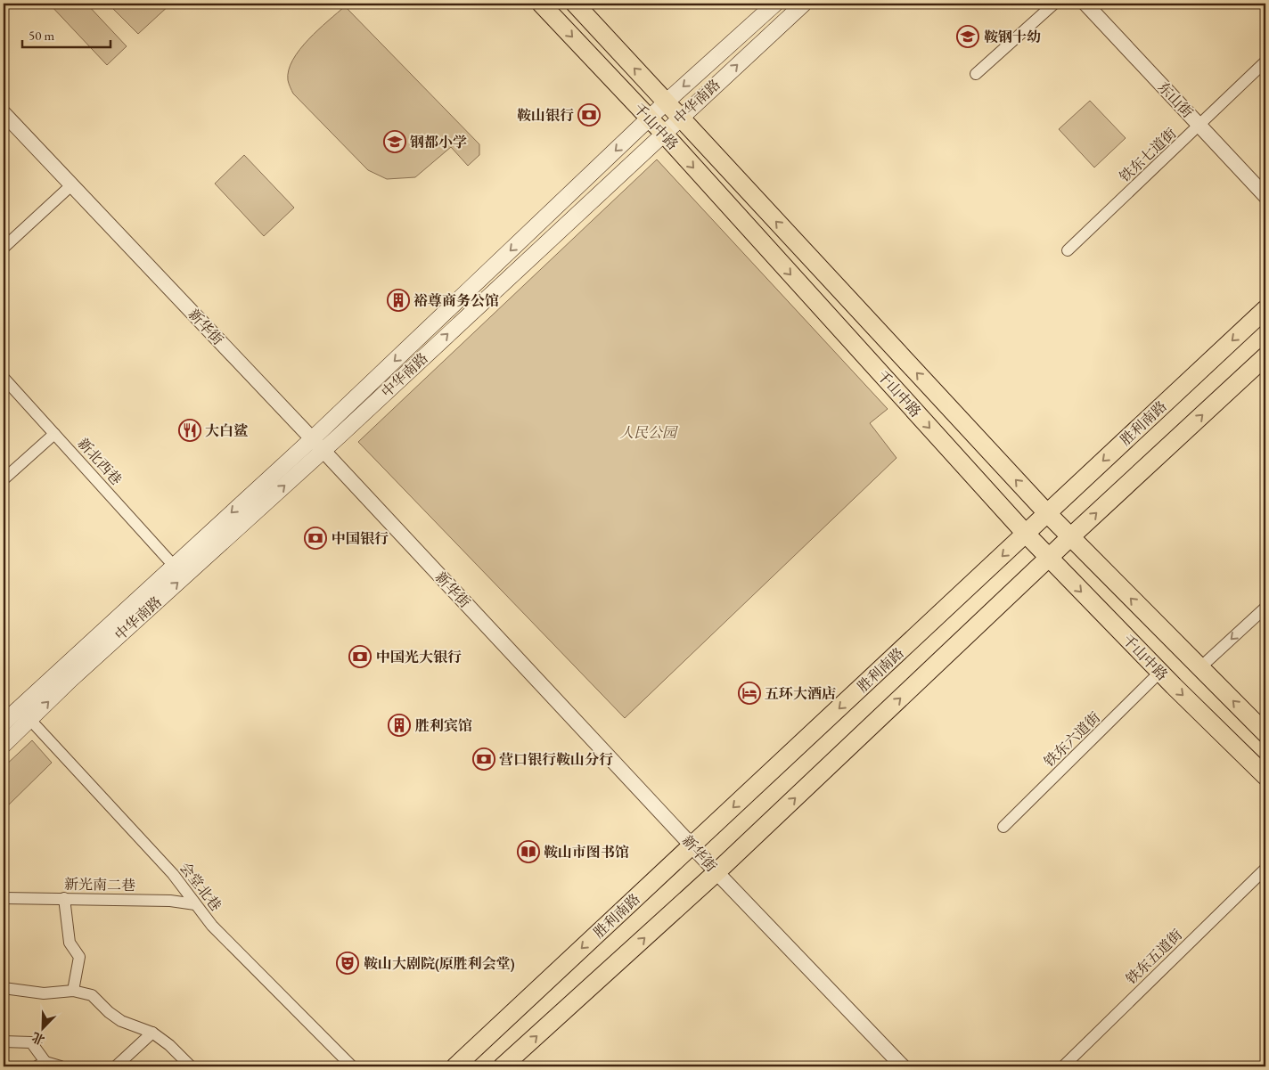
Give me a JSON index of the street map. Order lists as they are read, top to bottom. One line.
{"streets":{"main road":["中华南路","千山中路","胜利南路"],"street":["东山街","铁东七道街","新华街","新北西巷","铁东六道街","新光南二巷","会堂北巷","铁东五道街"]},"crossings":[["东山街","铁东七道街"],["中华南路","千山中路"],["中华南路","新华街"],["中华南路","会堂北巷"],["千山中路","胜利南路"],["千山中路","铁东六道街"],["新华街","胜利南路"],["新光南二巷","会堂北巷"]],"parks":["人民公园"],"places":{"school or university":["鞍钢十幼","钢都小学"],"bank":["鞍山银行","中国银行","中国光大银行","营口银行鞍山分行"],"building":["裕尊商务公馆","胜利宾馆"],"restaurant":["大白鲨"],"hotel":["五环大酒店"],"library":["鞍山市图书馆"],"theatre":["鞍山大剧院(原胜利会堂)"]},"scale_bar":"50 m","north":"bottom left"}
